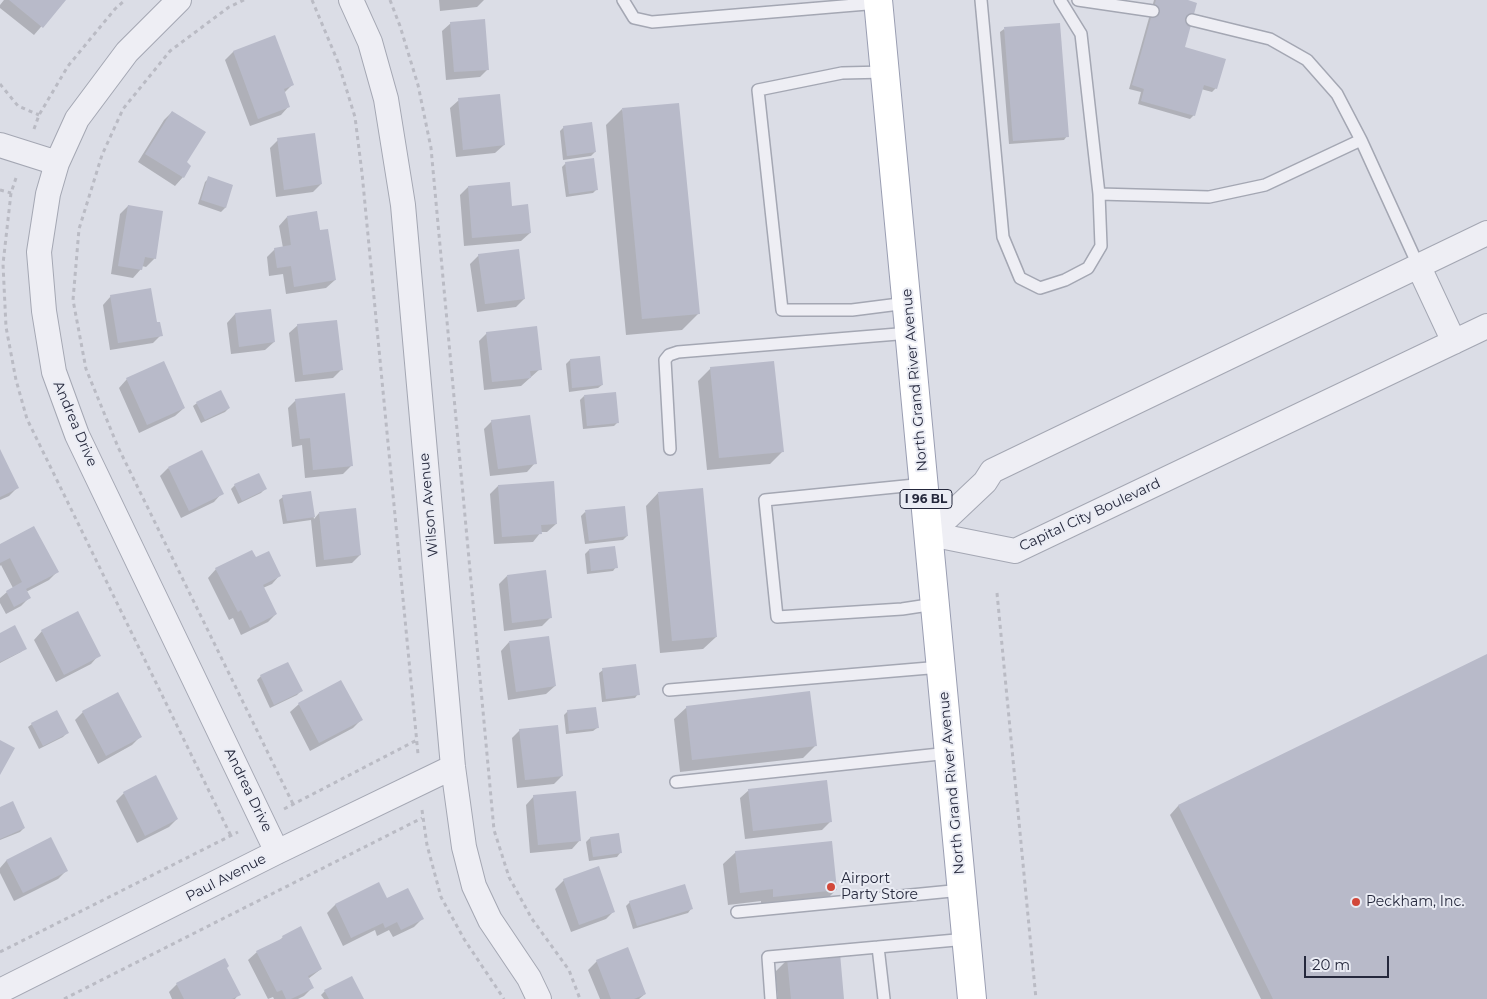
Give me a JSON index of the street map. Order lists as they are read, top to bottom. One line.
{"streets":{"main road":["North Grand River Avenue","I 96 BL"],"street":["Andrea Drive","Wilson Avenue","Capital City Boulevard","Paul Avenue"]},"crossings":[["North Grand River Avenue","Capital City Boulevard"],["Andrea Drive","Paul Avenue"],["Wilson Avenue","Paul Avenue"]],"places":["Airport Party Store","Peckham, Inc."],"scale_bar":"20 m"}
